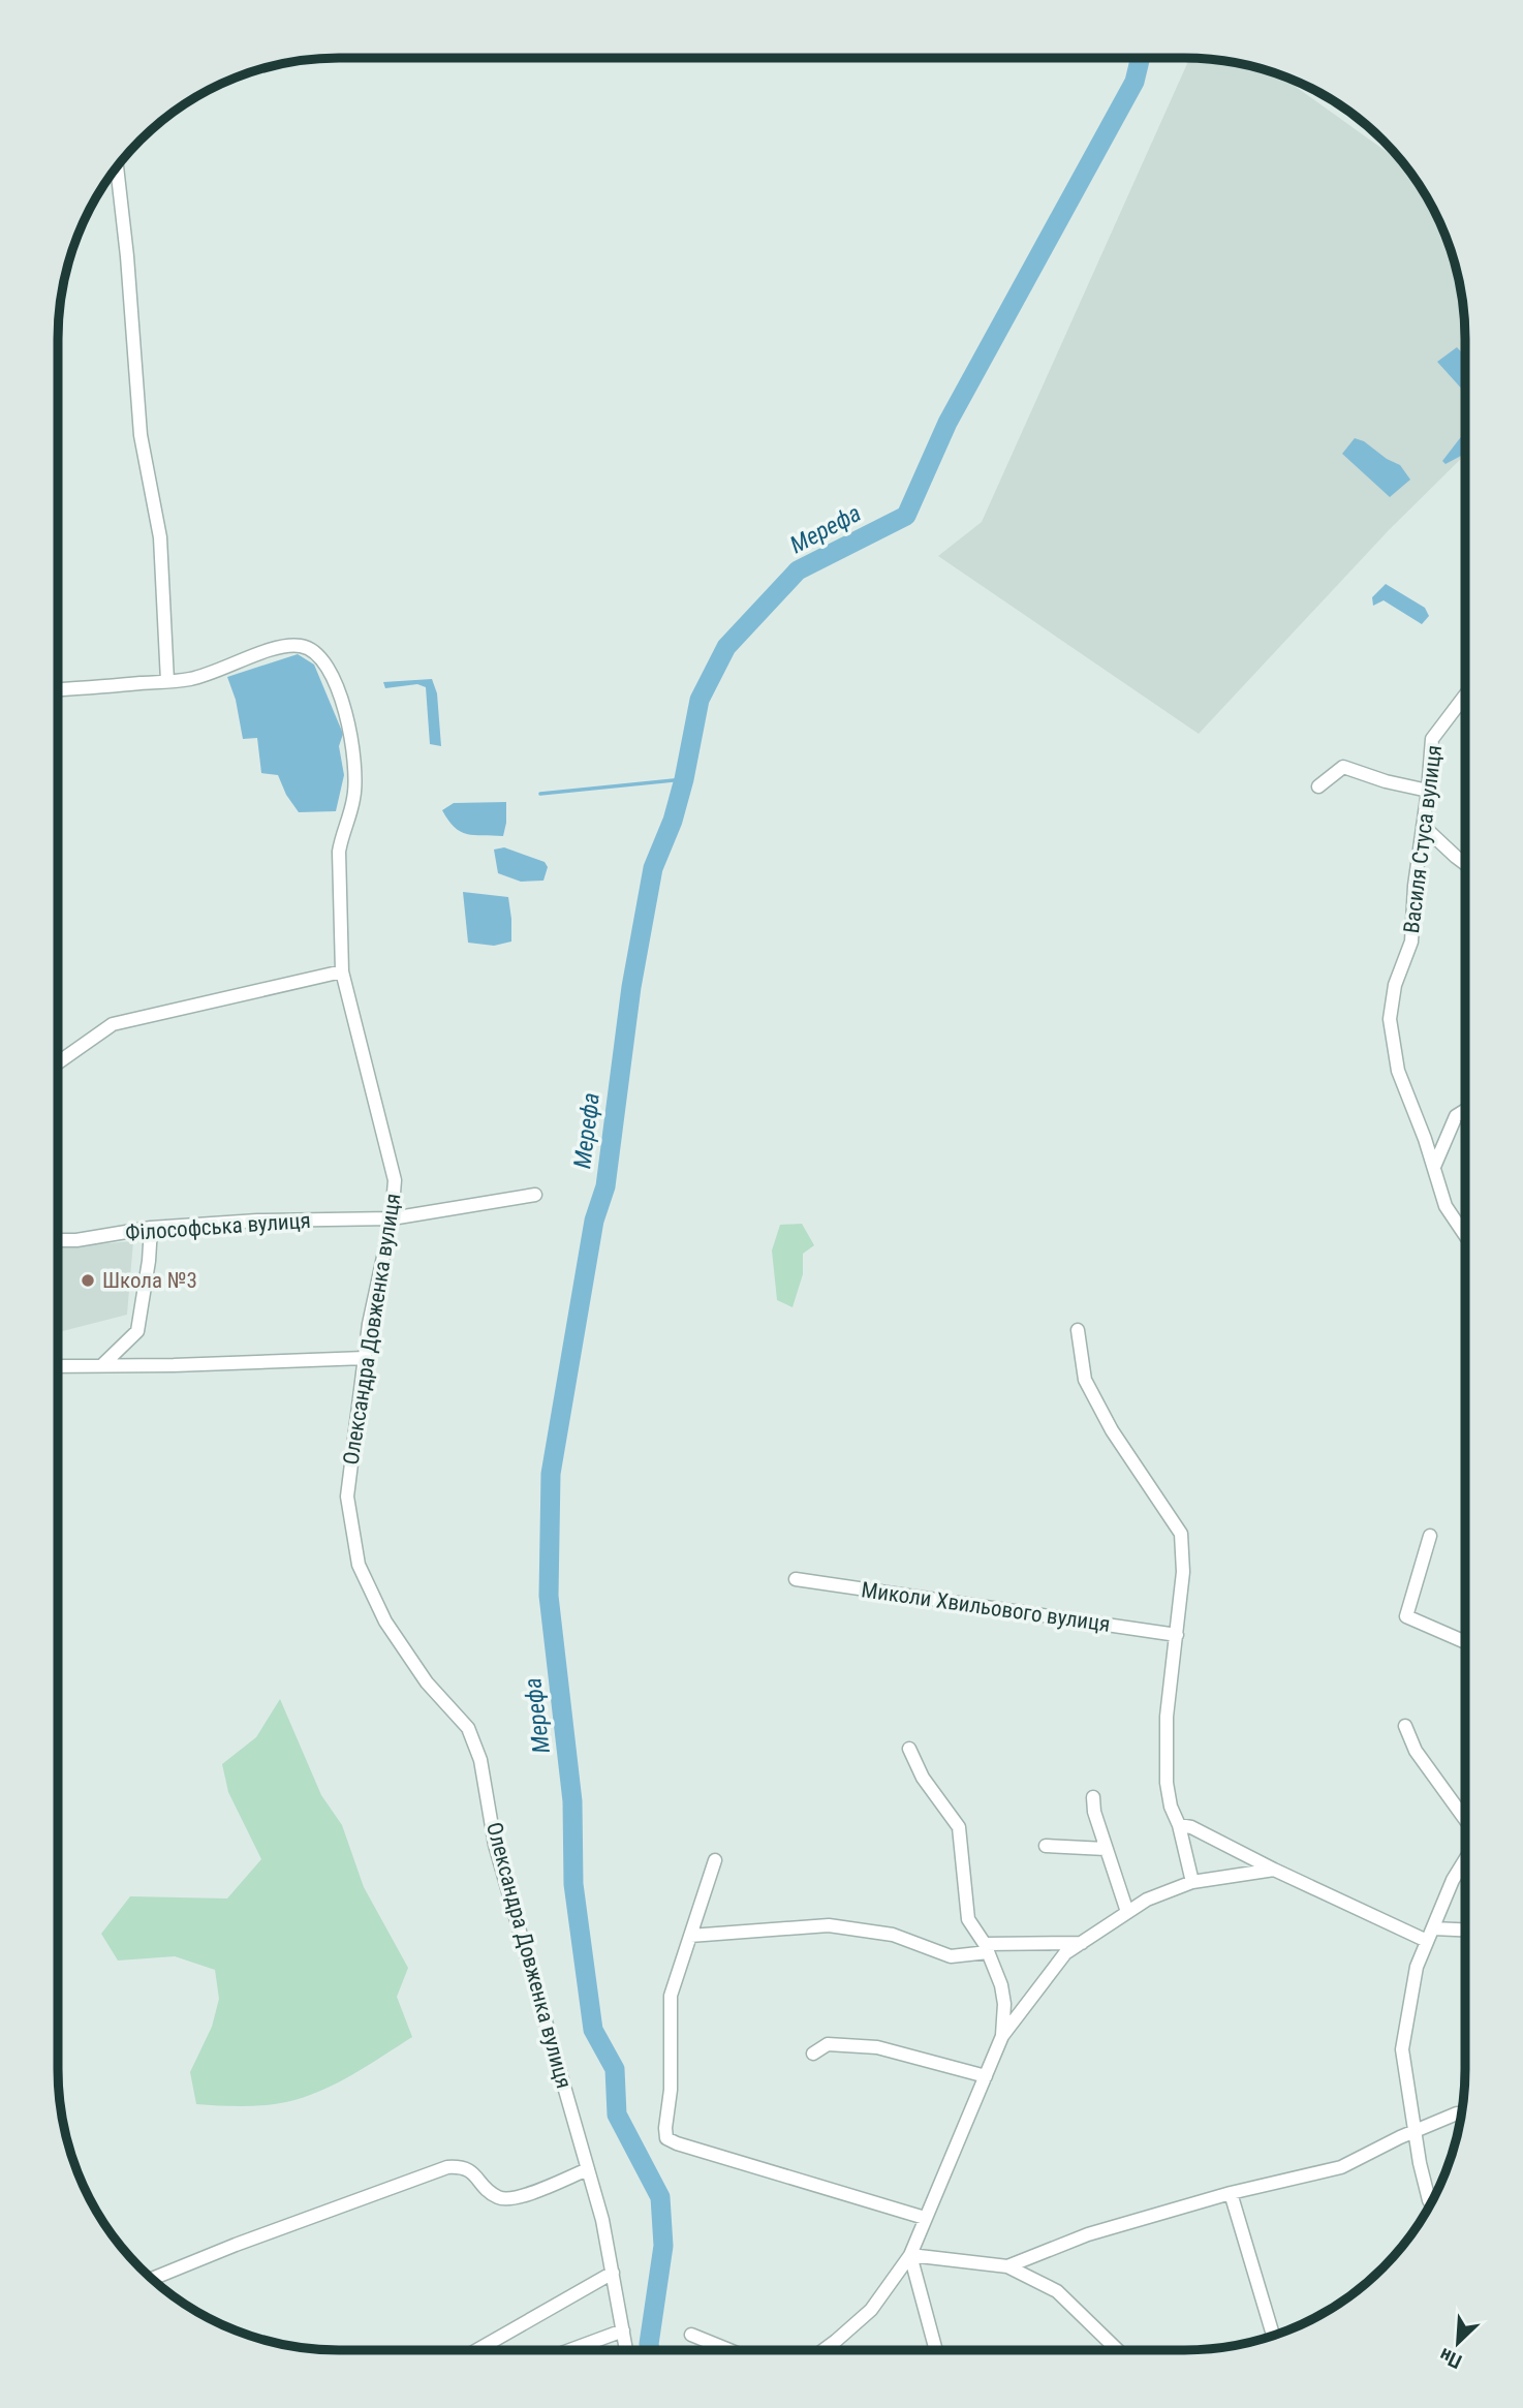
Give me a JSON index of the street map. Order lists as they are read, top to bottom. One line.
{"streets":{"street":["Василя Стуса вулиця","Філософська вулиця","Олександра Довженка вулиця","Миколи Хвильового вулиця"]},"crossings":[["Філософська вулиця","Олександра Довженка вулиця"]],"water":["Мерефа"],"places":["Школа №3"],"north":"bottom left"}
